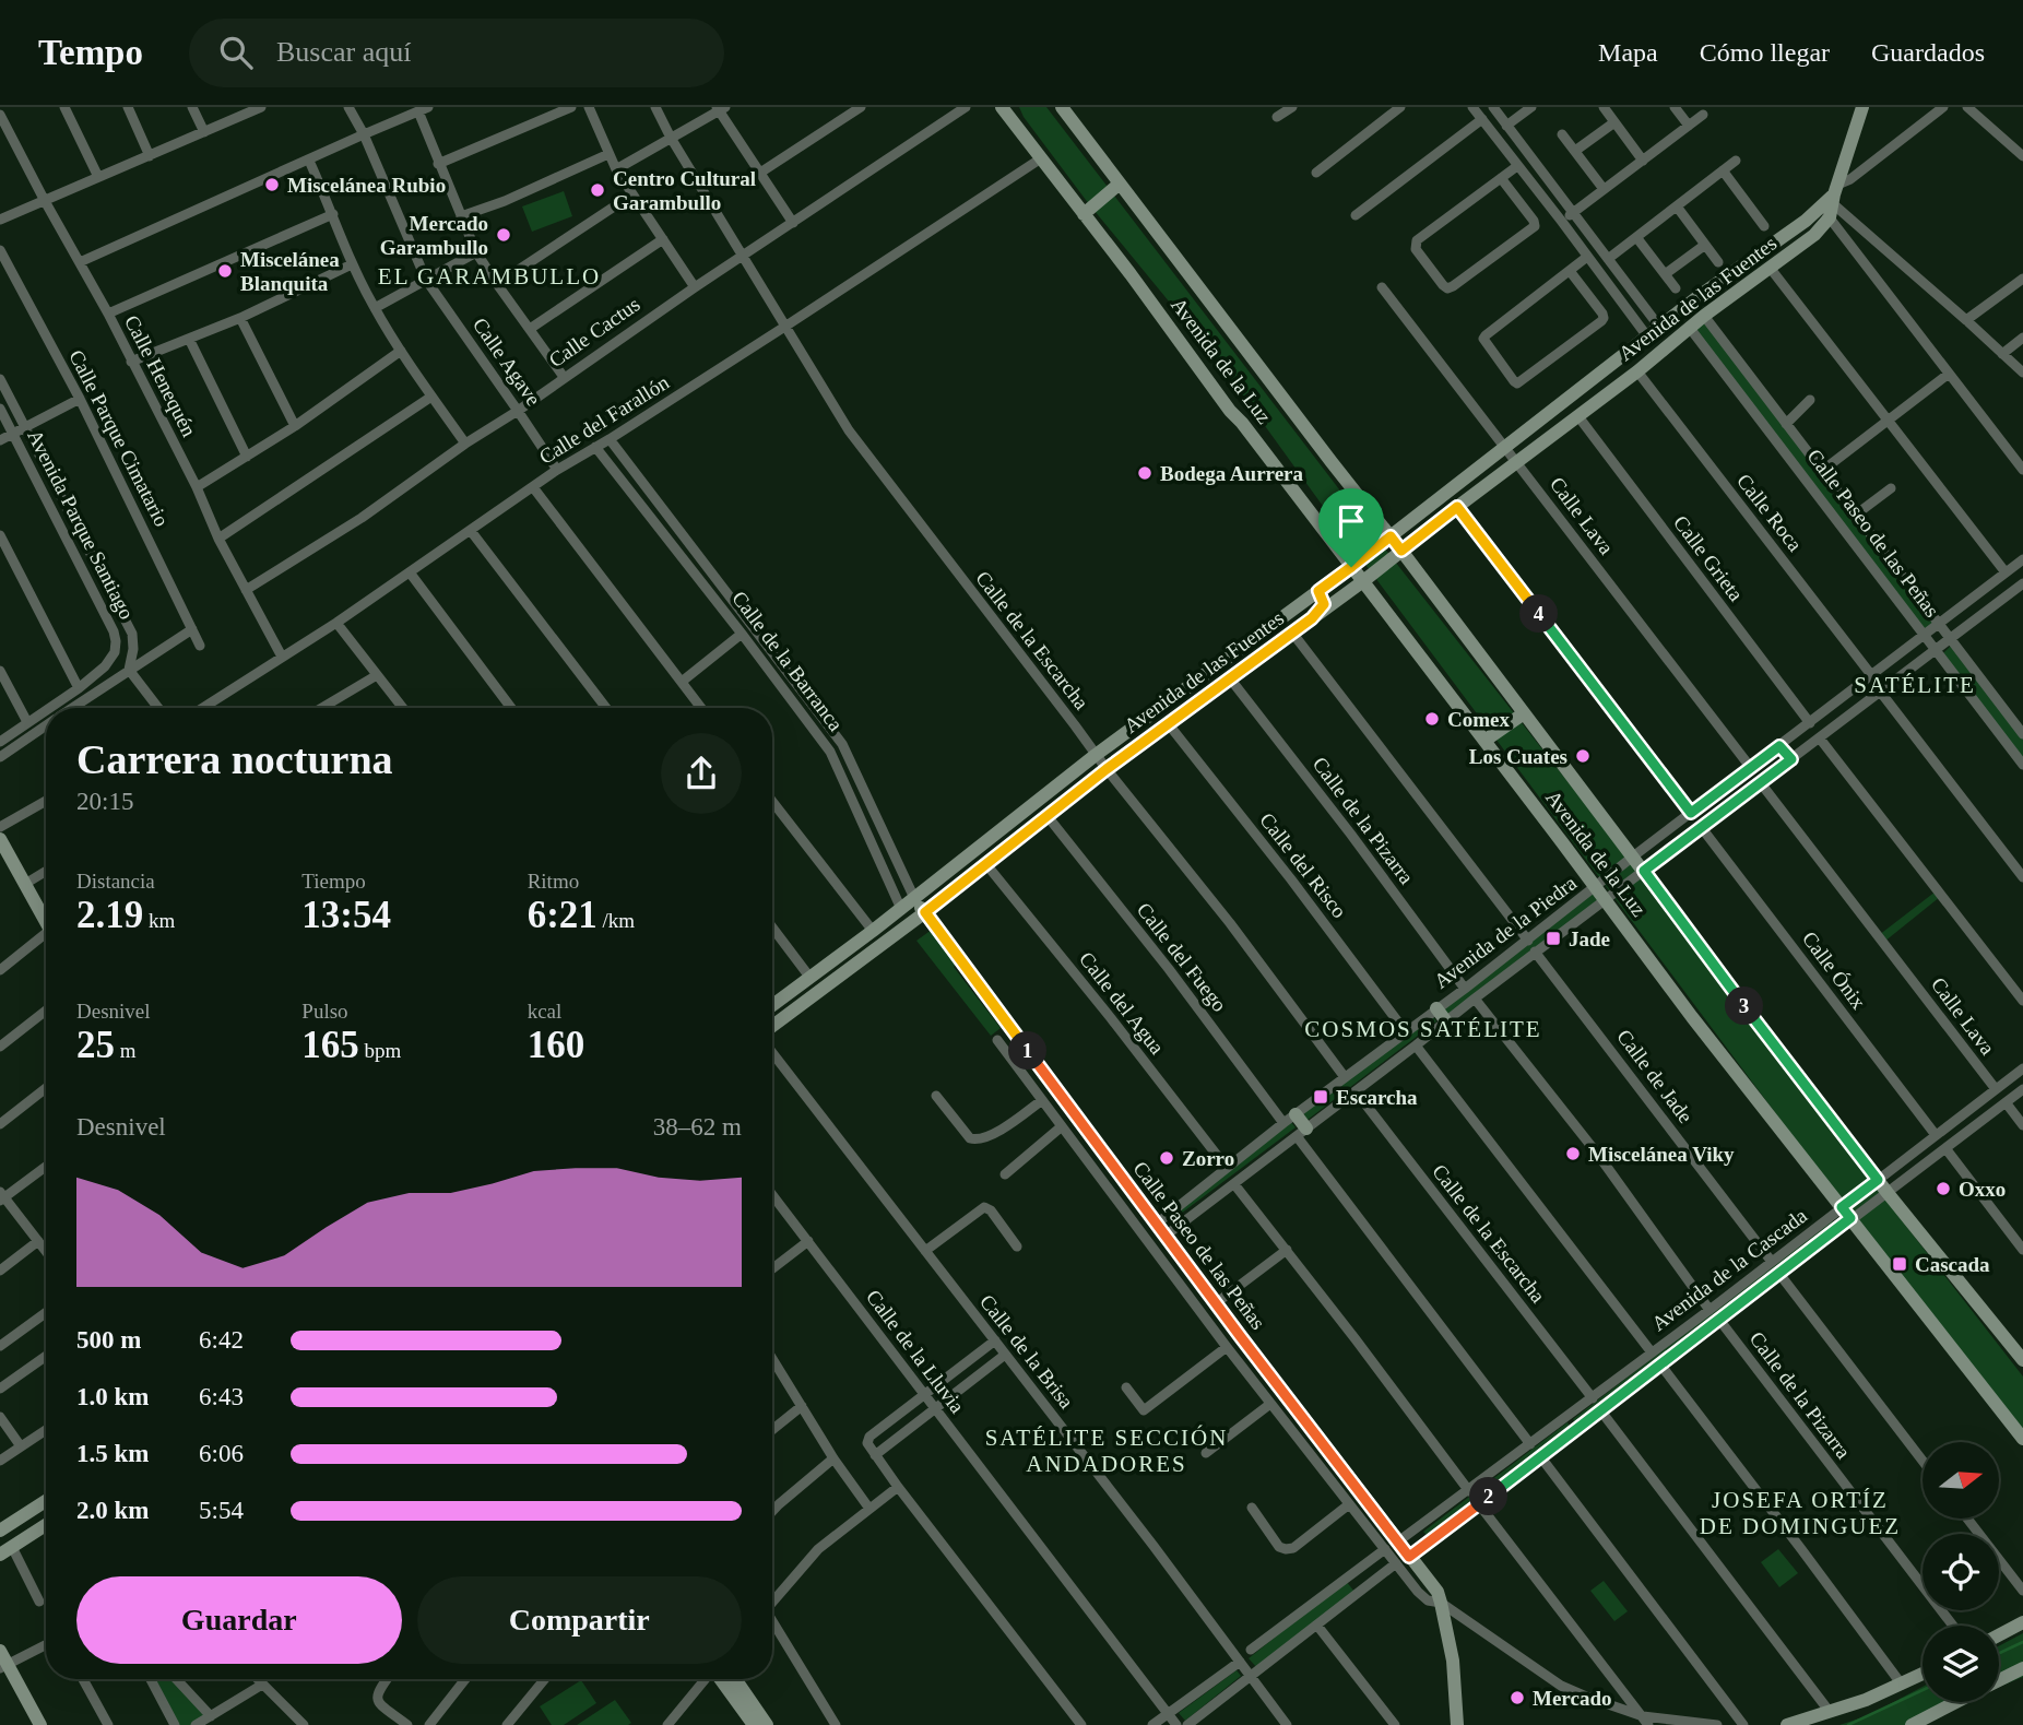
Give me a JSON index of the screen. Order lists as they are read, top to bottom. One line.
{"streets":{"main road":["Avenida de las Fuentes","Avenida de la Luz","Calle Paseo de las Peñas","Calle de la Barranca"],"street":["Calle Cactus","Calle Agave","Calle Henequén","Calle del Farallón","Calle Parque Cimatario","Calle Roca","Calle Lava","Avenida Parque Santiago","Calle Grieta","Calle de la Escarcha","Calle de la Pizarra","Calle del Risco","Avenida de la Piedra","Calle del Fuego","Calle Ónix","Calle del Agua","Calle de Jade","Avenida de la Cascada","Calle de la Lluvia","Calle de la Brisa"]},"crossings":[["Avenida de las Fuentes","Avenida de la Luz"],["Avenida de las Fuentes","Calle Roca"],["Avenida de las Fuentes","Calle Lava"],["Avenida de las Fuentes","Calle Paseo de las Peñas"],["Avenida de las Fuentes","Calle Grieta"],["Avenida de las Fuentes","Calle de la Escarcha"],["Avenida de las Fuentes","Calle de la Barranca"],["Avenida de las Fuentes","Calle de la Pizarra"],["Avenida de las Fuentes","Calle del Risco"],["Avenida de las Fuentes","Calle del Fuego"],["Avenida de las Fuentes","Calle del Agua"],["Calle Cactus","Calle Agave"],["Calle Cactus","Calle Henequén"],["Calle Cactus","Calle de la Escarcha"],["Avenida de la Luz","Calle del Farallón"],["Avenida de la Luz","Avenida de la Piedra"],["Avenida de la Luz","Avenida de la Cascada"],["Calle Agave","Calle del Farallón"],["Calle Henequén","Calle del Farallón"],["Calle del Farallón","Calle de la Escarcha"],["Calle del Farallón","Calle de la Barranca"],["Calle Roca","Avenida de la Piedra"],["Calle Lava","Avenida de la Piedra"],["Calle Lava","Avenida de la Cascada"],["Calle Paseo de las Peñas","Calle de la Barranca"],["Calle Paseo de las Peñas","Avenida de la Piedra"],["Calle Paseo de las Peñas","Avenida de la Cascada"],["Calle Grieta","Avenida de la Piedra"],["Calle de la Escarcha","Avenida de la Piedra"],["Calle de la Escarcha","Avenida de la Cascada"],["Calle de la Pizarra","Avenida de la Piedra"],["Calle de la Pizarra","Avenida de la Cascada"],["Calle del Risco","Avenida de la Piedra"],["Avenida de la Piedra","Calle del Fuego"],["Avenida de la Piedra","Calle Ónix"],["Avenida de la Piedra","Calle del Agua"],["Avenida de la Piedra","Calle de Jade"],["Calle Ónix","Avenida de la Cascada"],["Calle de Jade","Avenida de la Cascada"],["Avenida de la Cascada","Calle de la Brisa"]],"districts":["EL GARAMBULLO","SATÉLITE","COSMOS SATÉLITE","SATÉLITE SECCIÓN ANDADORES","JOSEFA ORTÍZ DE DOMINGUEZ"],"places":{"other":["Miscelánea Rubio","Centro Cultural Garambullo","Mercado Garambullo","Miscelánea Blanquita","Bodega Aurrera","Comex","Los Cuates","Miscelánea Viky","Zorro","Oxxo","Mercado"],"transit":["Jade","Escarcha","Cascada"]},"north":"right","page":{"header":"Tempo","search":"Buscar aquí","nav":["Mapa","Cómo llegar","Guardados"],"pins":["4","3","1","2"],"heading":["Carrera nocturna","20:15"],"stats":[["Distancia","2.19 km"],["Tiempo","13:54"],["Ritmo","6:21 /km"],["Desnivel","25 m"],["Pulso","165 bpm"],["kcal","160"]],"chart":["Desnivel","38–62 m"],"list":[{"name":"500 m","note":"6:42"},{"name":"1.0 km","note":"6:43"},{"name":"1.5 km","note":"6:06"},{"name":"2.0 km","note":"5:54"}],"buttons":["Guardar","Compartir"]}}
